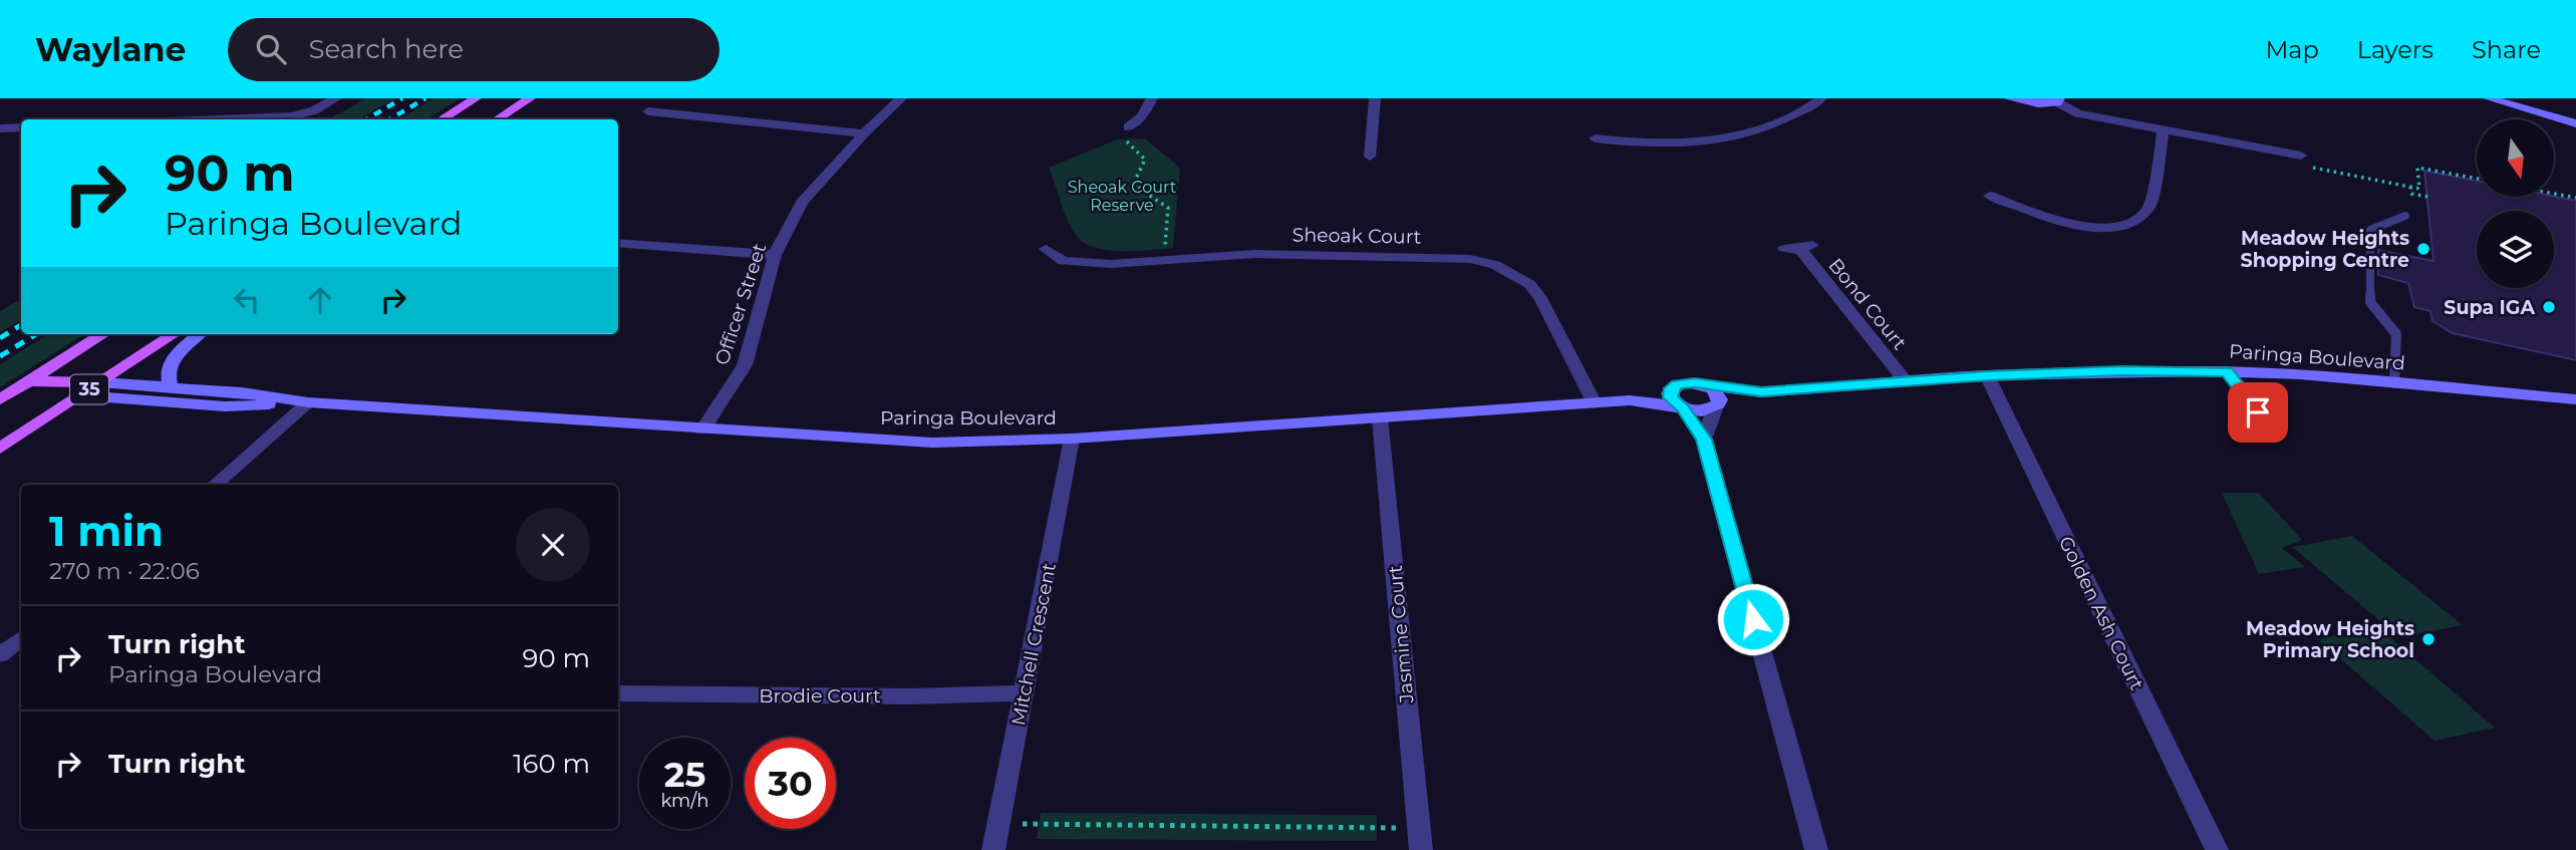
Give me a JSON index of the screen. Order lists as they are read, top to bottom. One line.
{"streets":{"main road":["35"],"street":["Sheoak Court","Officer Street","Bond Court","Paringa Boulevard","Golden Ash Court","Jasmine Court","Mitchell Crescent","Brodie Court"]},"crossings":[["Sheoak Court","Paringa Boulevard"],["Officer Street","Paringa Boulevard"],["Bond Court","Paringa Boulevard"],["Paringa Boulevard","35"],["Paringa Boulevard","Golden Ash Court"],["Paringa Boulevard","Jasmine Court"],["Paringa Boulevard","Mitchell Crescent"],["Mitchell Crescent","Brodie Court"]],"parks":["Sheoak Court Reserve"],"places":["Meadow Heights Shopping Centre","Supa IGA","Meadow Heights Primary School"],"north":"bottom","page":{"header":"Waylane","search":"Search here","nav":["Map","Layers","Share"],"turn":["90 m","Paringa Boulevard"],"heading":["1 min","270 m · 22:06"],"list":[{"name":"Turn right","note":"Paringa Boulevard","value":"90 m"},{"name":"Turn right","value":"160 m"}],"speed":"25 km/h","limit":"30"}}
